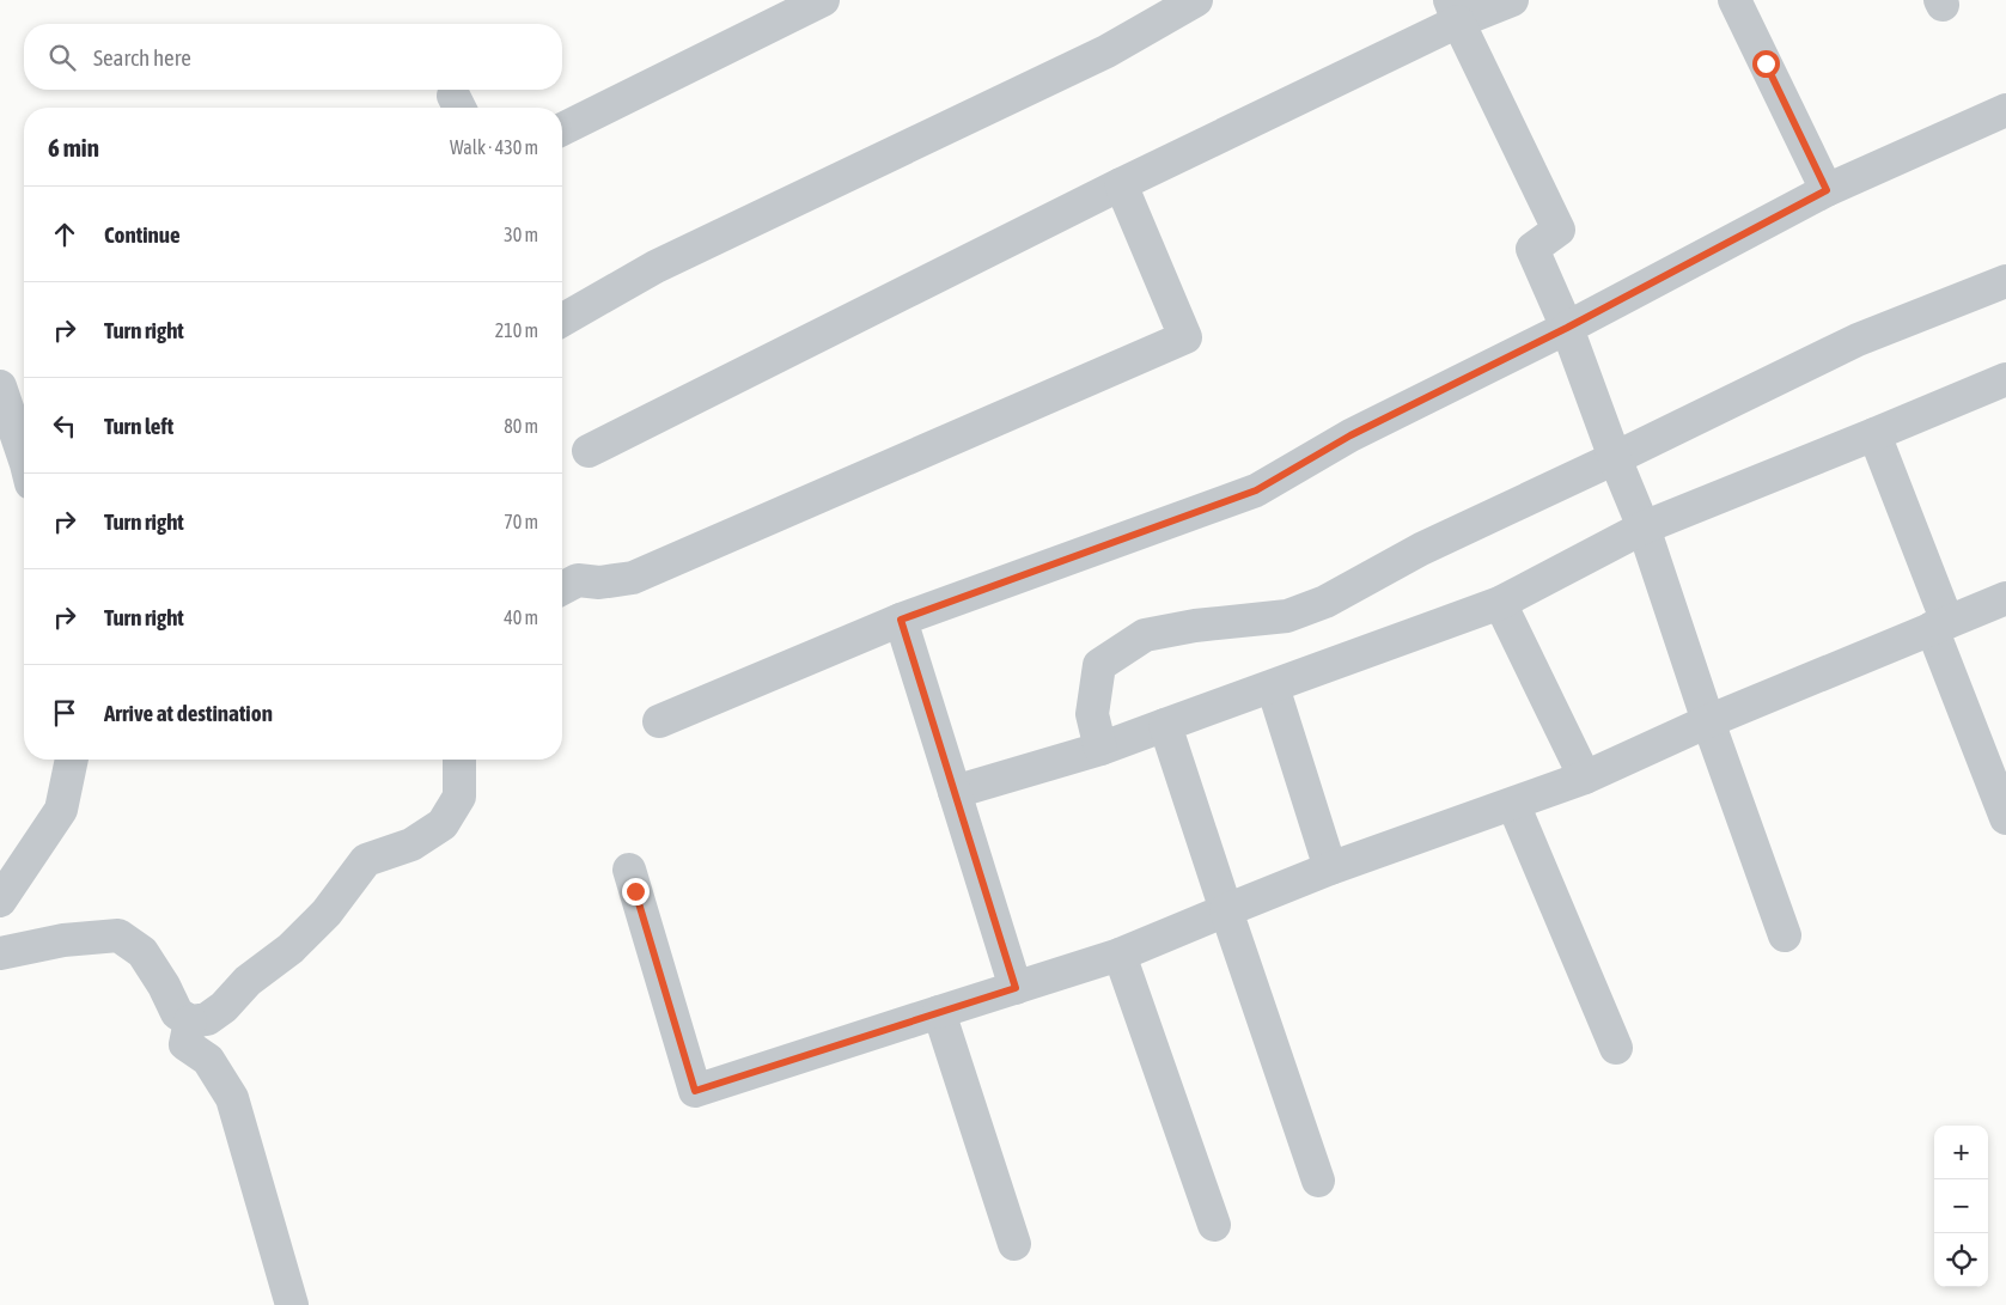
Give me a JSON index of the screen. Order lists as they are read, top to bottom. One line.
{"page":{"search":"Search here","heading":["6 min","Walk · 430 m"],"list":[["Continue","30 m"],["Turn right","210 m"],["Turn left","80 m"],["Turn right","70 m"],["Turn right","40 m"],"Arrive at destination"],"map_buttons":["+","−"]}}
